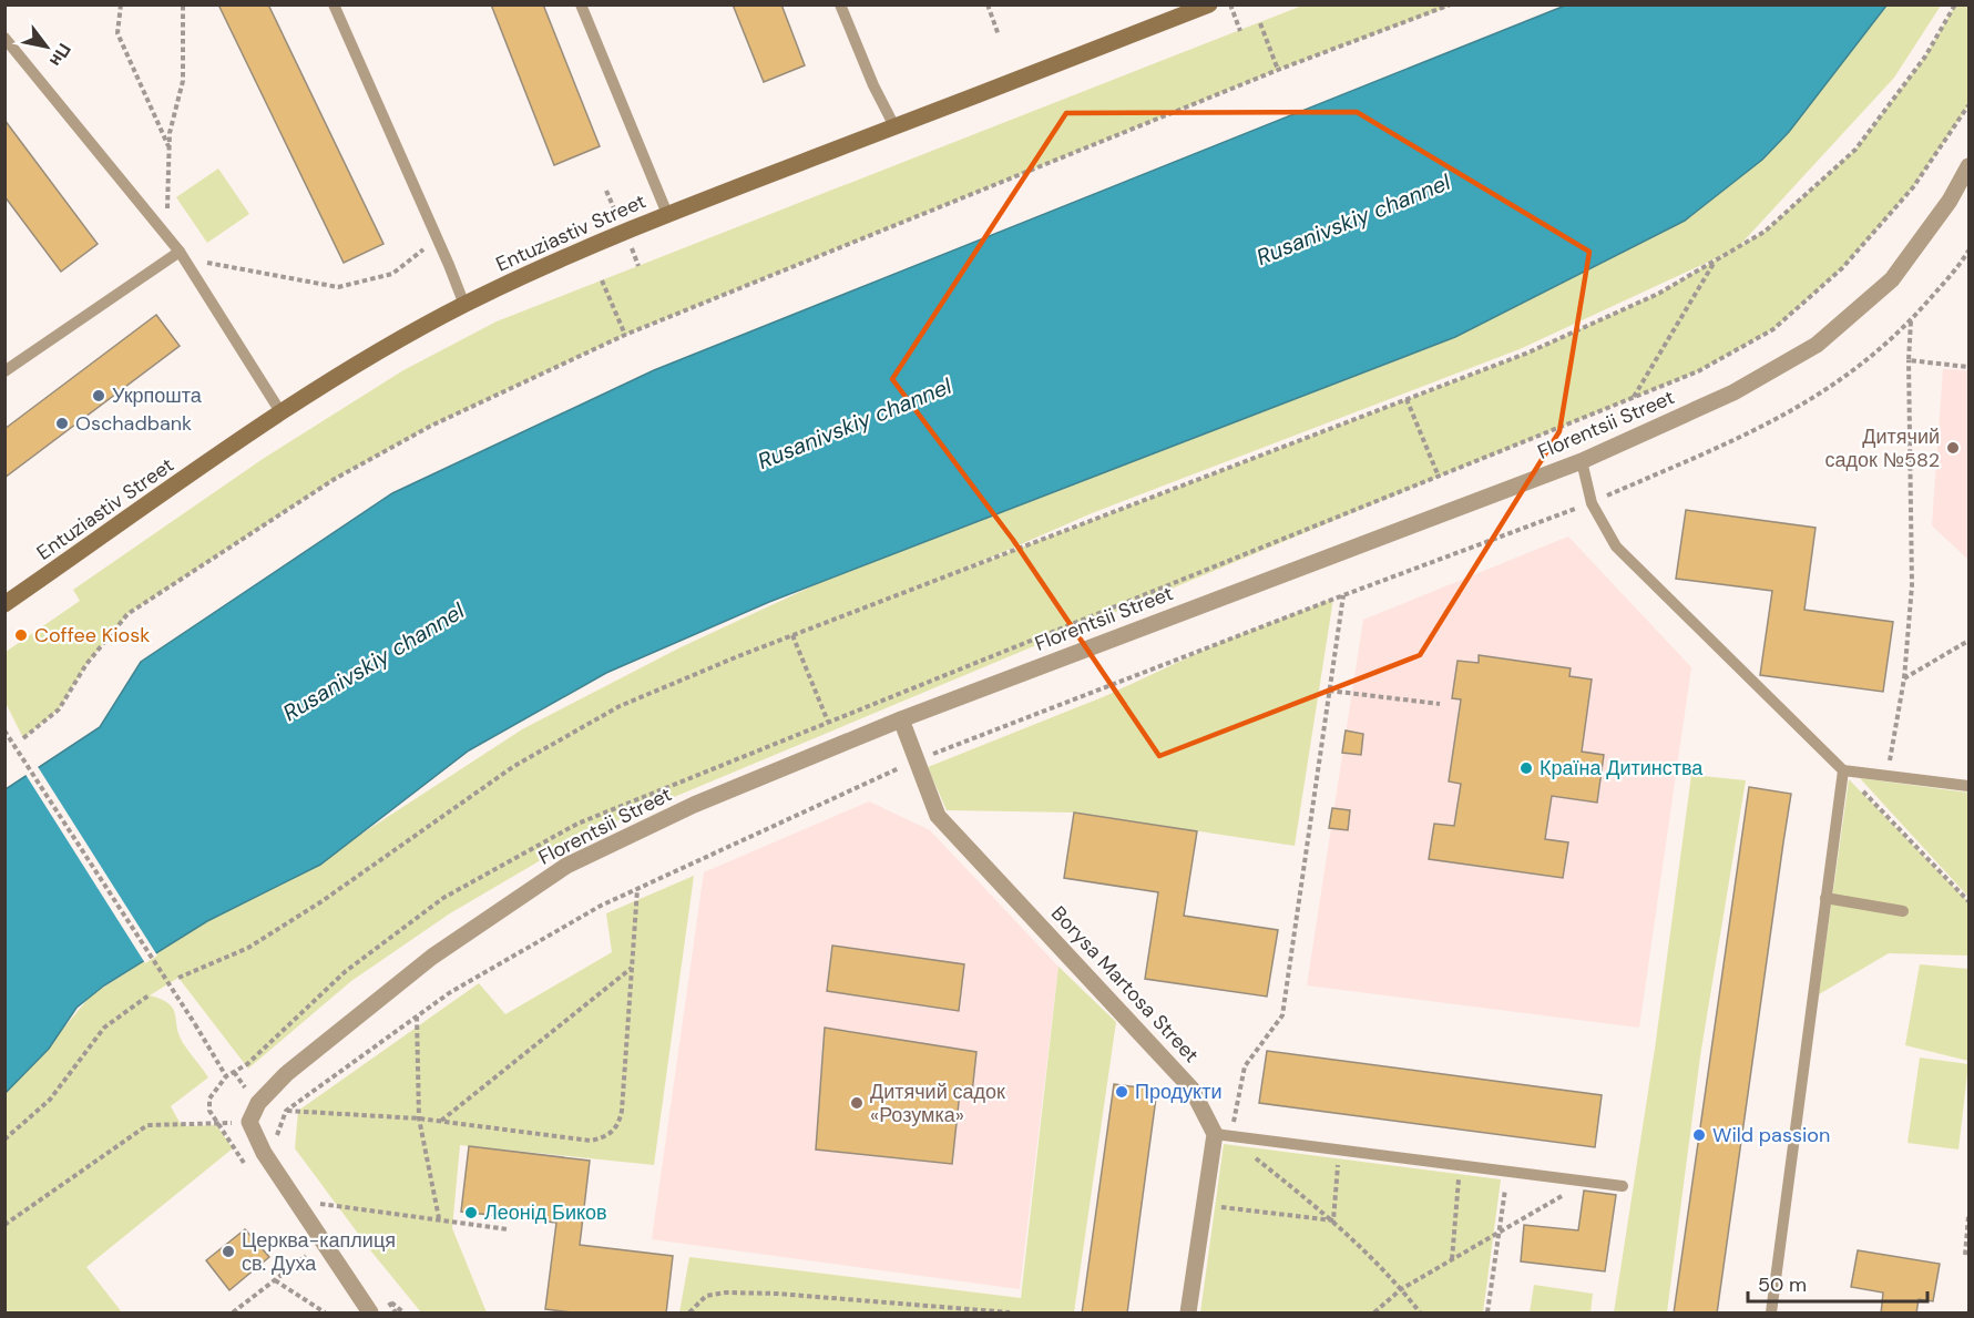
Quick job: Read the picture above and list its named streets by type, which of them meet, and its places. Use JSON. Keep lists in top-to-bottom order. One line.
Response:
{"streets":{"street":["Entuziastiv Street","Florentsii Street","Borysa Martosa Street"]},"crossings":[["Florentsii Street","Borysa Martosa Street"]],"water":["Rusanivskiy channel"],"places":["Укрпошта","Oschadbank","Дитячий садок №582","Coffee Kiosk","Країна Дитинства","Продукти","Дитячий садок «Розумка»","Wild passion","Леонід Биков","Церква-каплиця св. Духа"],"scale_bar":"50 m","north":"bottom right"}
